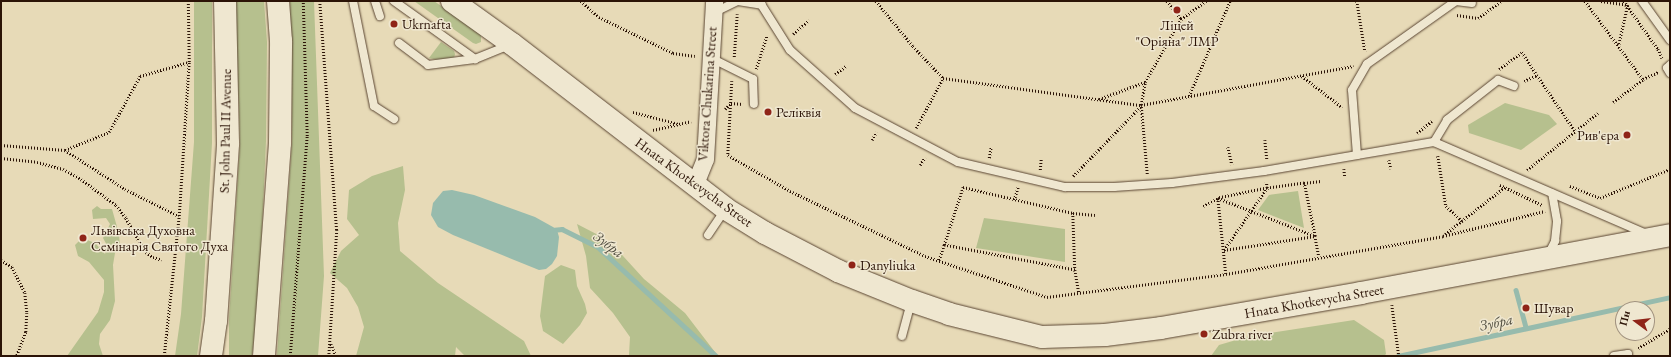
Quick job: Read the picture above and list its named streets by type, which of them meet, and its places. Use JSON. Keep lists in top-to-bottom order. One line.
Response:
{"streets":{"street":["Viktora Chukarina Street","St. John Paul II Avenue","Hnata Khotkevycha Street"]},"crossings":[["Viktora Chukarina Street","Hnata Khotkevycha Street"]],"water":["Зубра"],"places":["Ліцей \"Оріяна\" ЛМР","Ukrnafta","Реліквія","Рив'єра","Львівська Духовна Семінарія Святого Духа","Danyliuka","Шувар","Zubra river"],"north":"left"}
